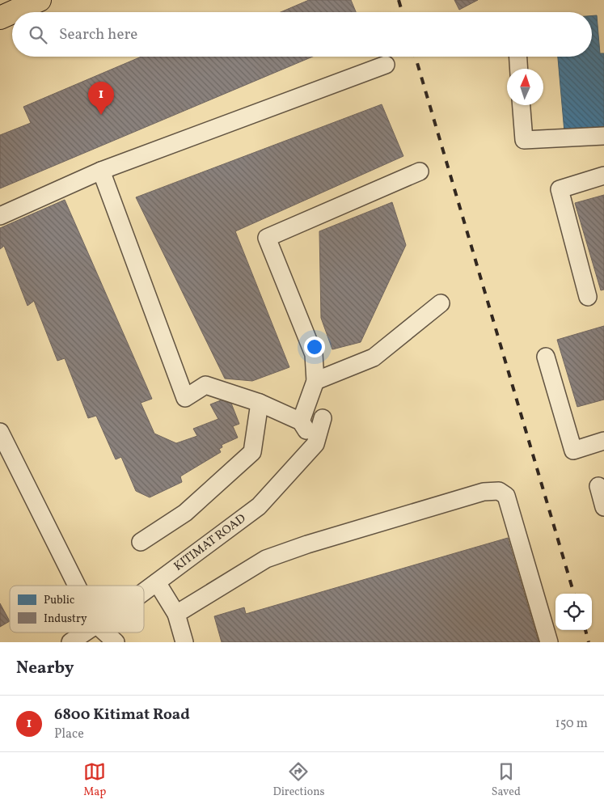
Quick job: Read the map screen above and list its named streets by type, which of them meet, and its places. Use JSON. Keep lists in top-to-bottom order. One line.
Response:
{"streets":{"street":["KITIMAT ROAD"]},"legend":["Public","Industry"],"north":"top","page":{"search":"Search here","pins":"1","heading":"Nearby","list":[{"mark":"1","name":"6800 Kitimat Road","note":"Place","value":"150 m"}],"nav":["Map","Directions","Saved"]}}
